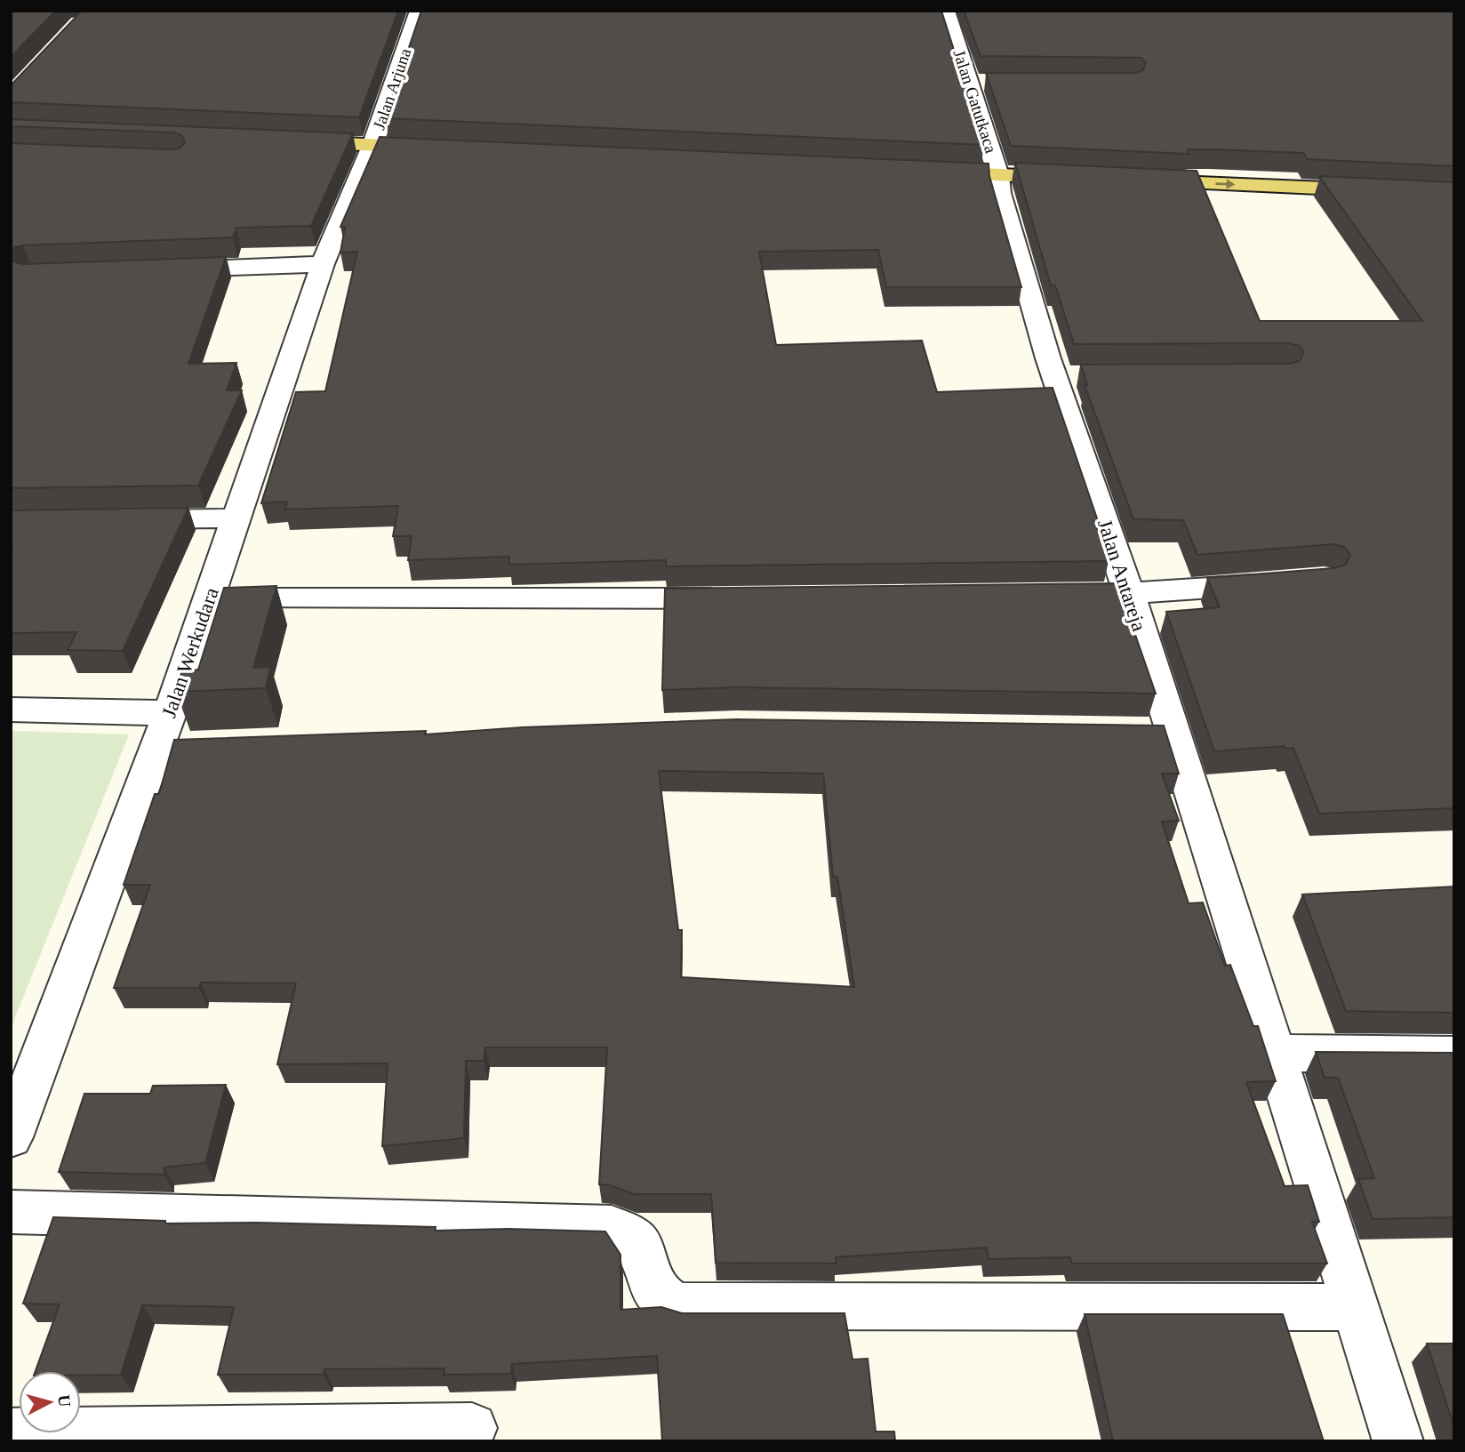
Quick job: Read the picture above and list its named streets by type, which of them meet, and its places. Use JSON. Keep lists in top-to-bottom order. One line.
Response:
{"streets":{"street":["Jalan Arjuna","Jalan Gatutkaca","Jalan Antareja","Jalan Werkudara"]},"crossings":[["Jalan Arjuna","Jalan Werkudara"],["Jalan Gatutkaca","Jalan Antareja"]],"north":"right"}
